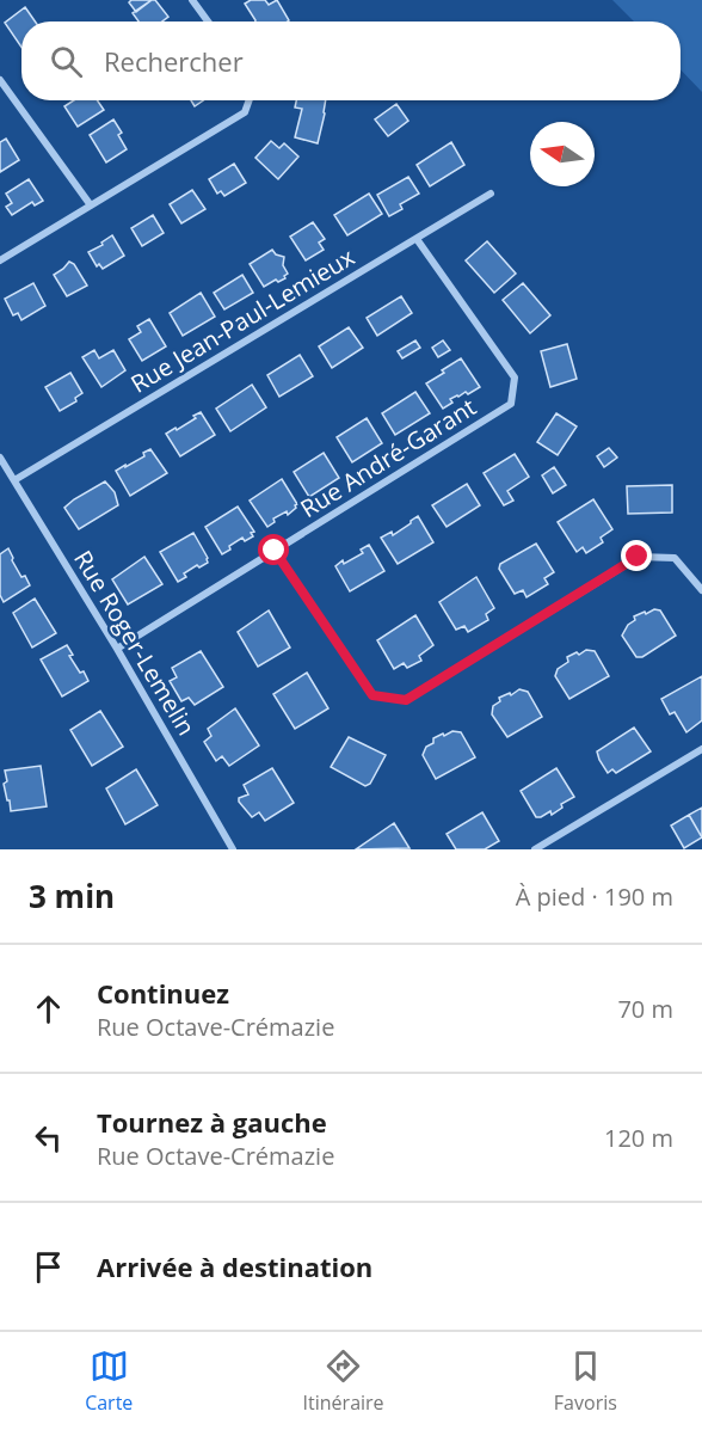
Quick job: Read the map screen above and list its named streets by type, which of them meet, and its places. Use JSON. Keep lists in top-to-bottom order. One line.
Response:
{"streets":{"street":["Rue Jean-Paul-Lemieux","Rue André-Garant","Rue Roger-Lemelin"]},"crossings":[["Rue Jean-Paul-Lemieux","Rue André-Garant"],["Rue Jean-Paul-Lemieux","Rue Roger-Lemelin"],["Rue André-Garant","Rue Roger-Lemelin"]],"north":"left","page":{"search":"Rechercher","heading":["3 min","À pied · 190 m"],"list":[["Continuez","Rue Octave-Crémazie","70 m"],["Tournez à gauche","Rue Octave-Crémazie","120 m"],"Arrivée à destination"],"nav":["Carte","Itinéraire","Favoris"]}}
